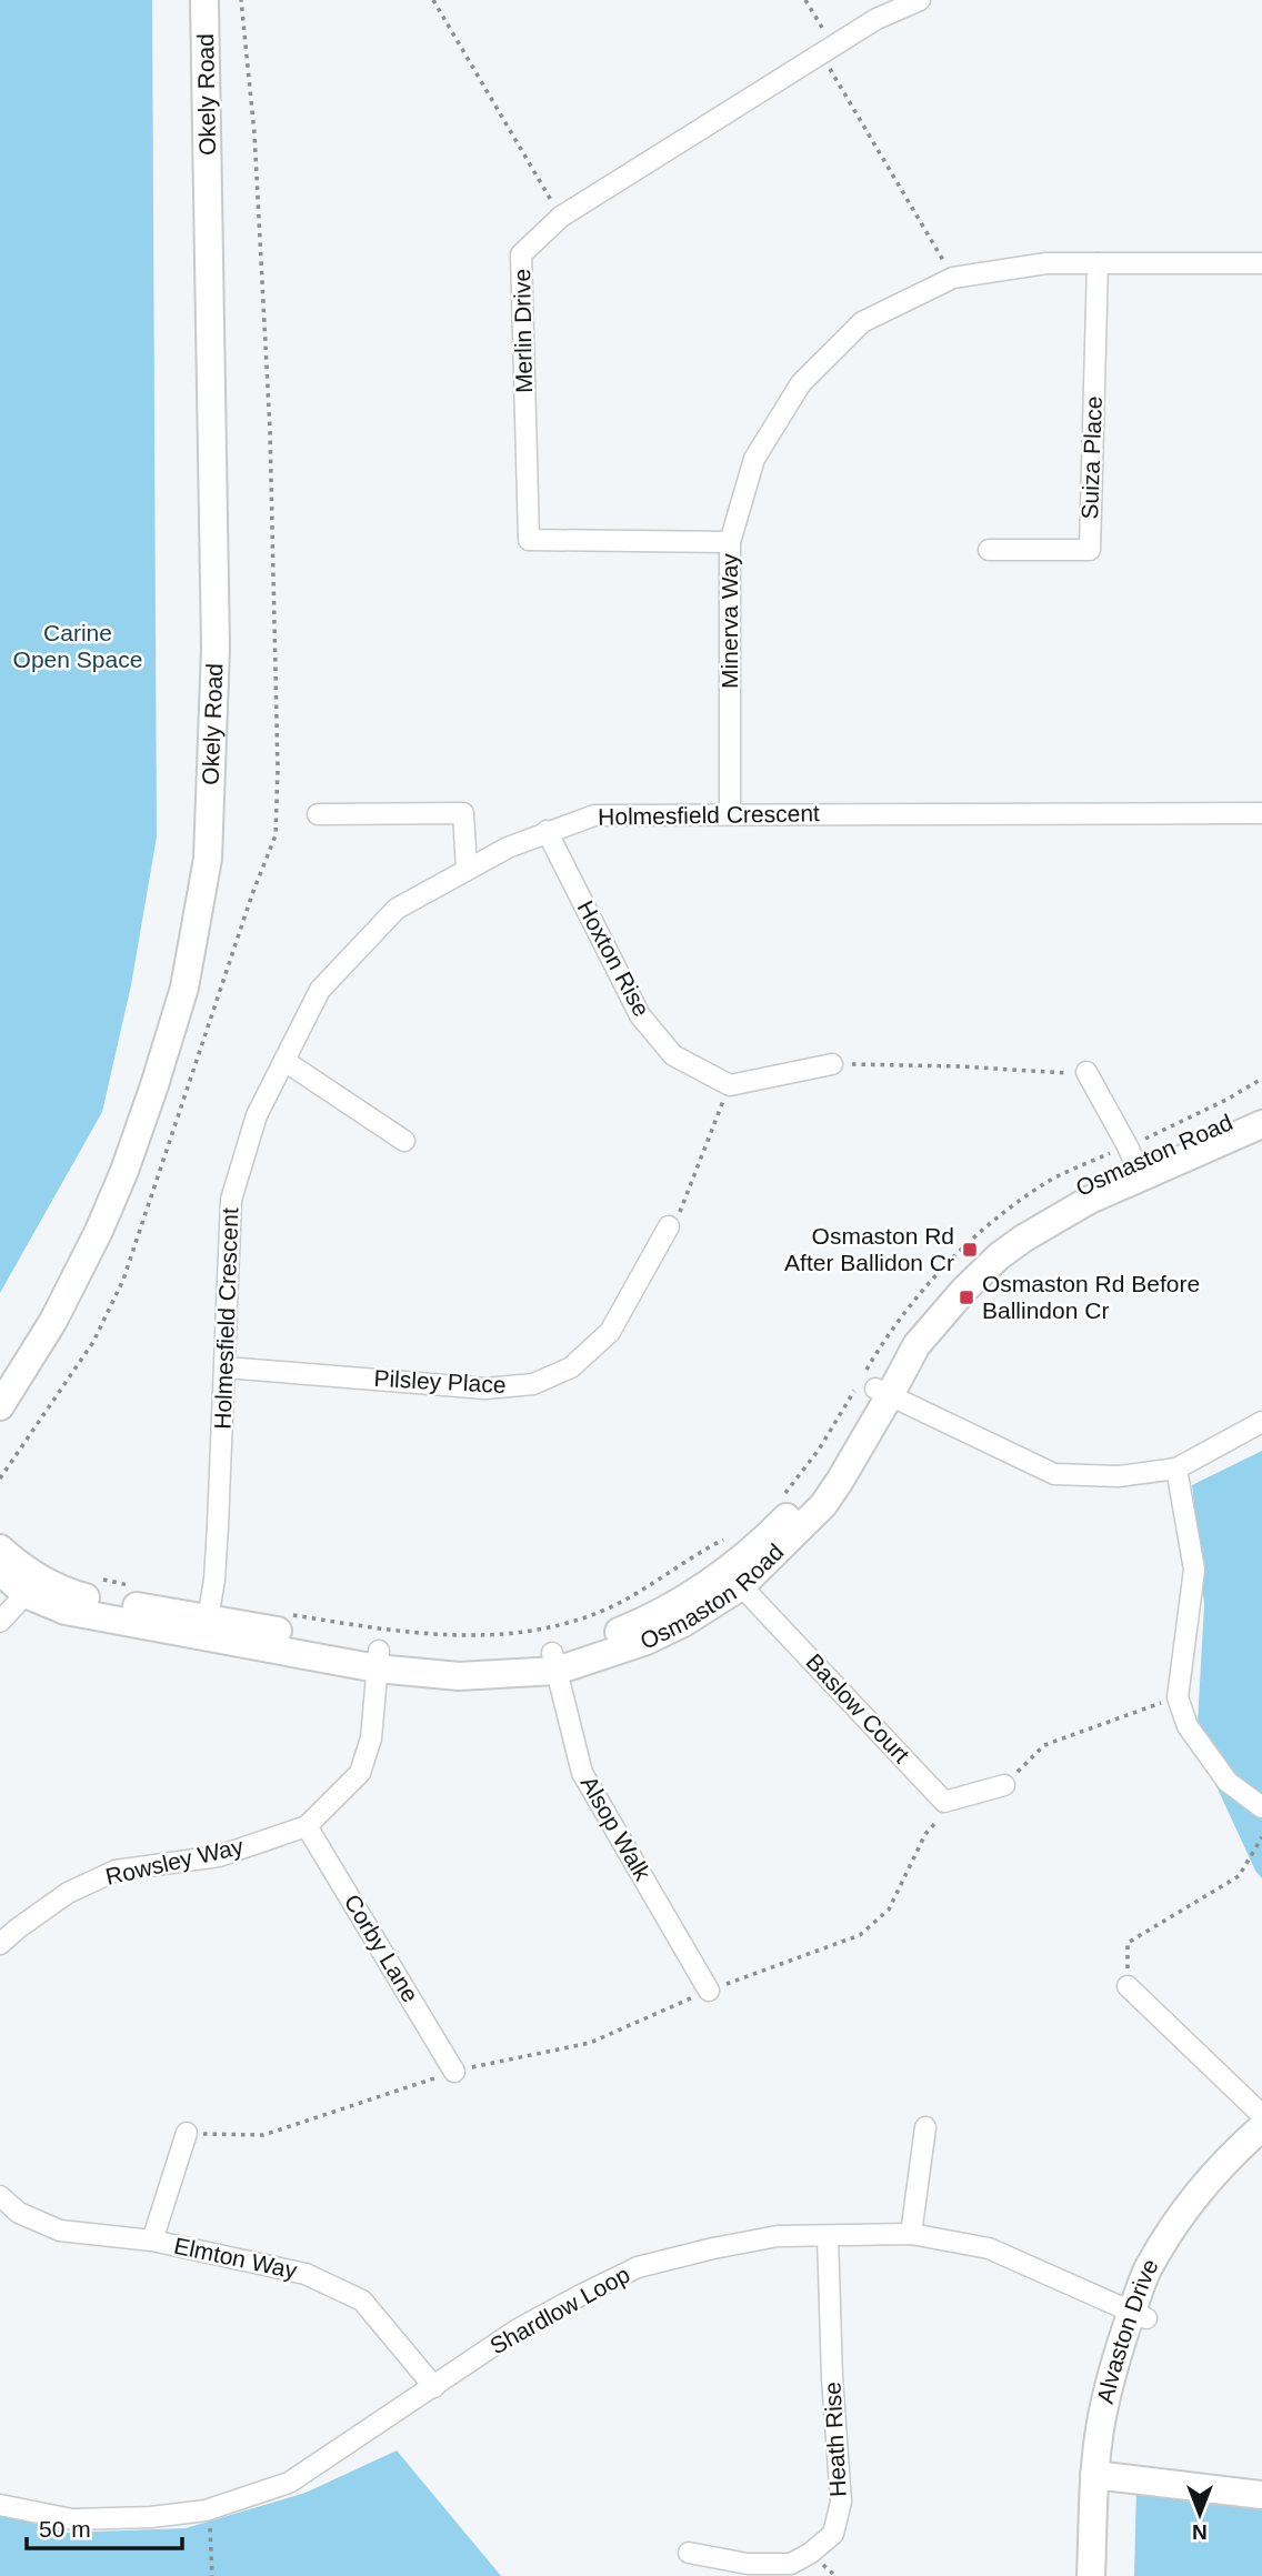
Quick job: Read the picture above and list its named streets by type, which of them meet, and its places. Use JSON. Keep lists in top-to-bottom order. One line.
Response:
{"streets":{"street":["Okely Road","Merlin Drive","Suiza Place","Minerva Way","Holmesfield Crescent","Hoxton Rise","Osmaston Road","Pilsley Place","Baslow Court","Alsop Walk","Rowsley Way","Corby Lane","Elmton Way","Shardlow Loop","Alvaston Drive","Heath Rise"]},"crossings":[["Merlin Drive","Minerva Way"],["Suiza Place","Minerva Way"],["Minerva Way","Holmesfield Crescent"],["Holmesfield Crescent","Hoxton Rise"],["Holmesfield Crescent","Osmaston Road"],["Holmesfield Crescent","Pilsley Place"],["Osmaston Road","Baslow Court"],["Osmaston Road","Alsop Walk"],["Osmaston Road","Rowsley Way"],["Rowsley Way","Corby Lane"],["Elmton Way","Shardlow Loop"],["Shardlow Loop","Alvaston Drive"],["Shardlow Loop","Heath Rise"]],"parks":["Carine Open Space"],"places":{"transit":["Osmaston Rd After Ballidon Cr","Osmaston Rd Before Ballindon Cr"]},"scale_bar":"50 m","north":"bottom"}
